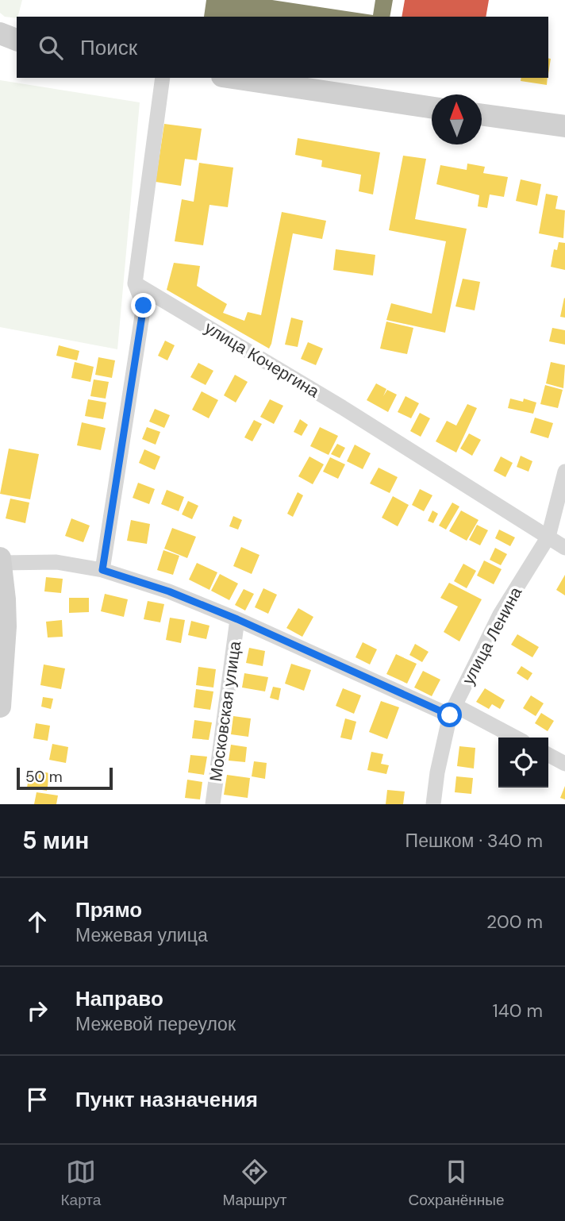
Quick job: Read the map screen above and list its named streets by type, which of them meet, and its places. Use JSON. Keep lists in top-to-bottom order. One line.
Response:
{"streets":{"street":["улица Кочергина","улица Ленина","Московская улица"]},"crossings":[["улица Кочергина","улица Ленина"]],"scale_bar":"50 m","north":"top","page":{"search":"Поиск","scale":"50 m","heading":["5 мин","Пешком · 340 m"],"list":[["Прямо","Межевая улица","200 m"],["Направо","Межевой переулок","140 m"],"Пункт назначения"],"nav":["Карта","Маршрут","Сохранённые"]}}
